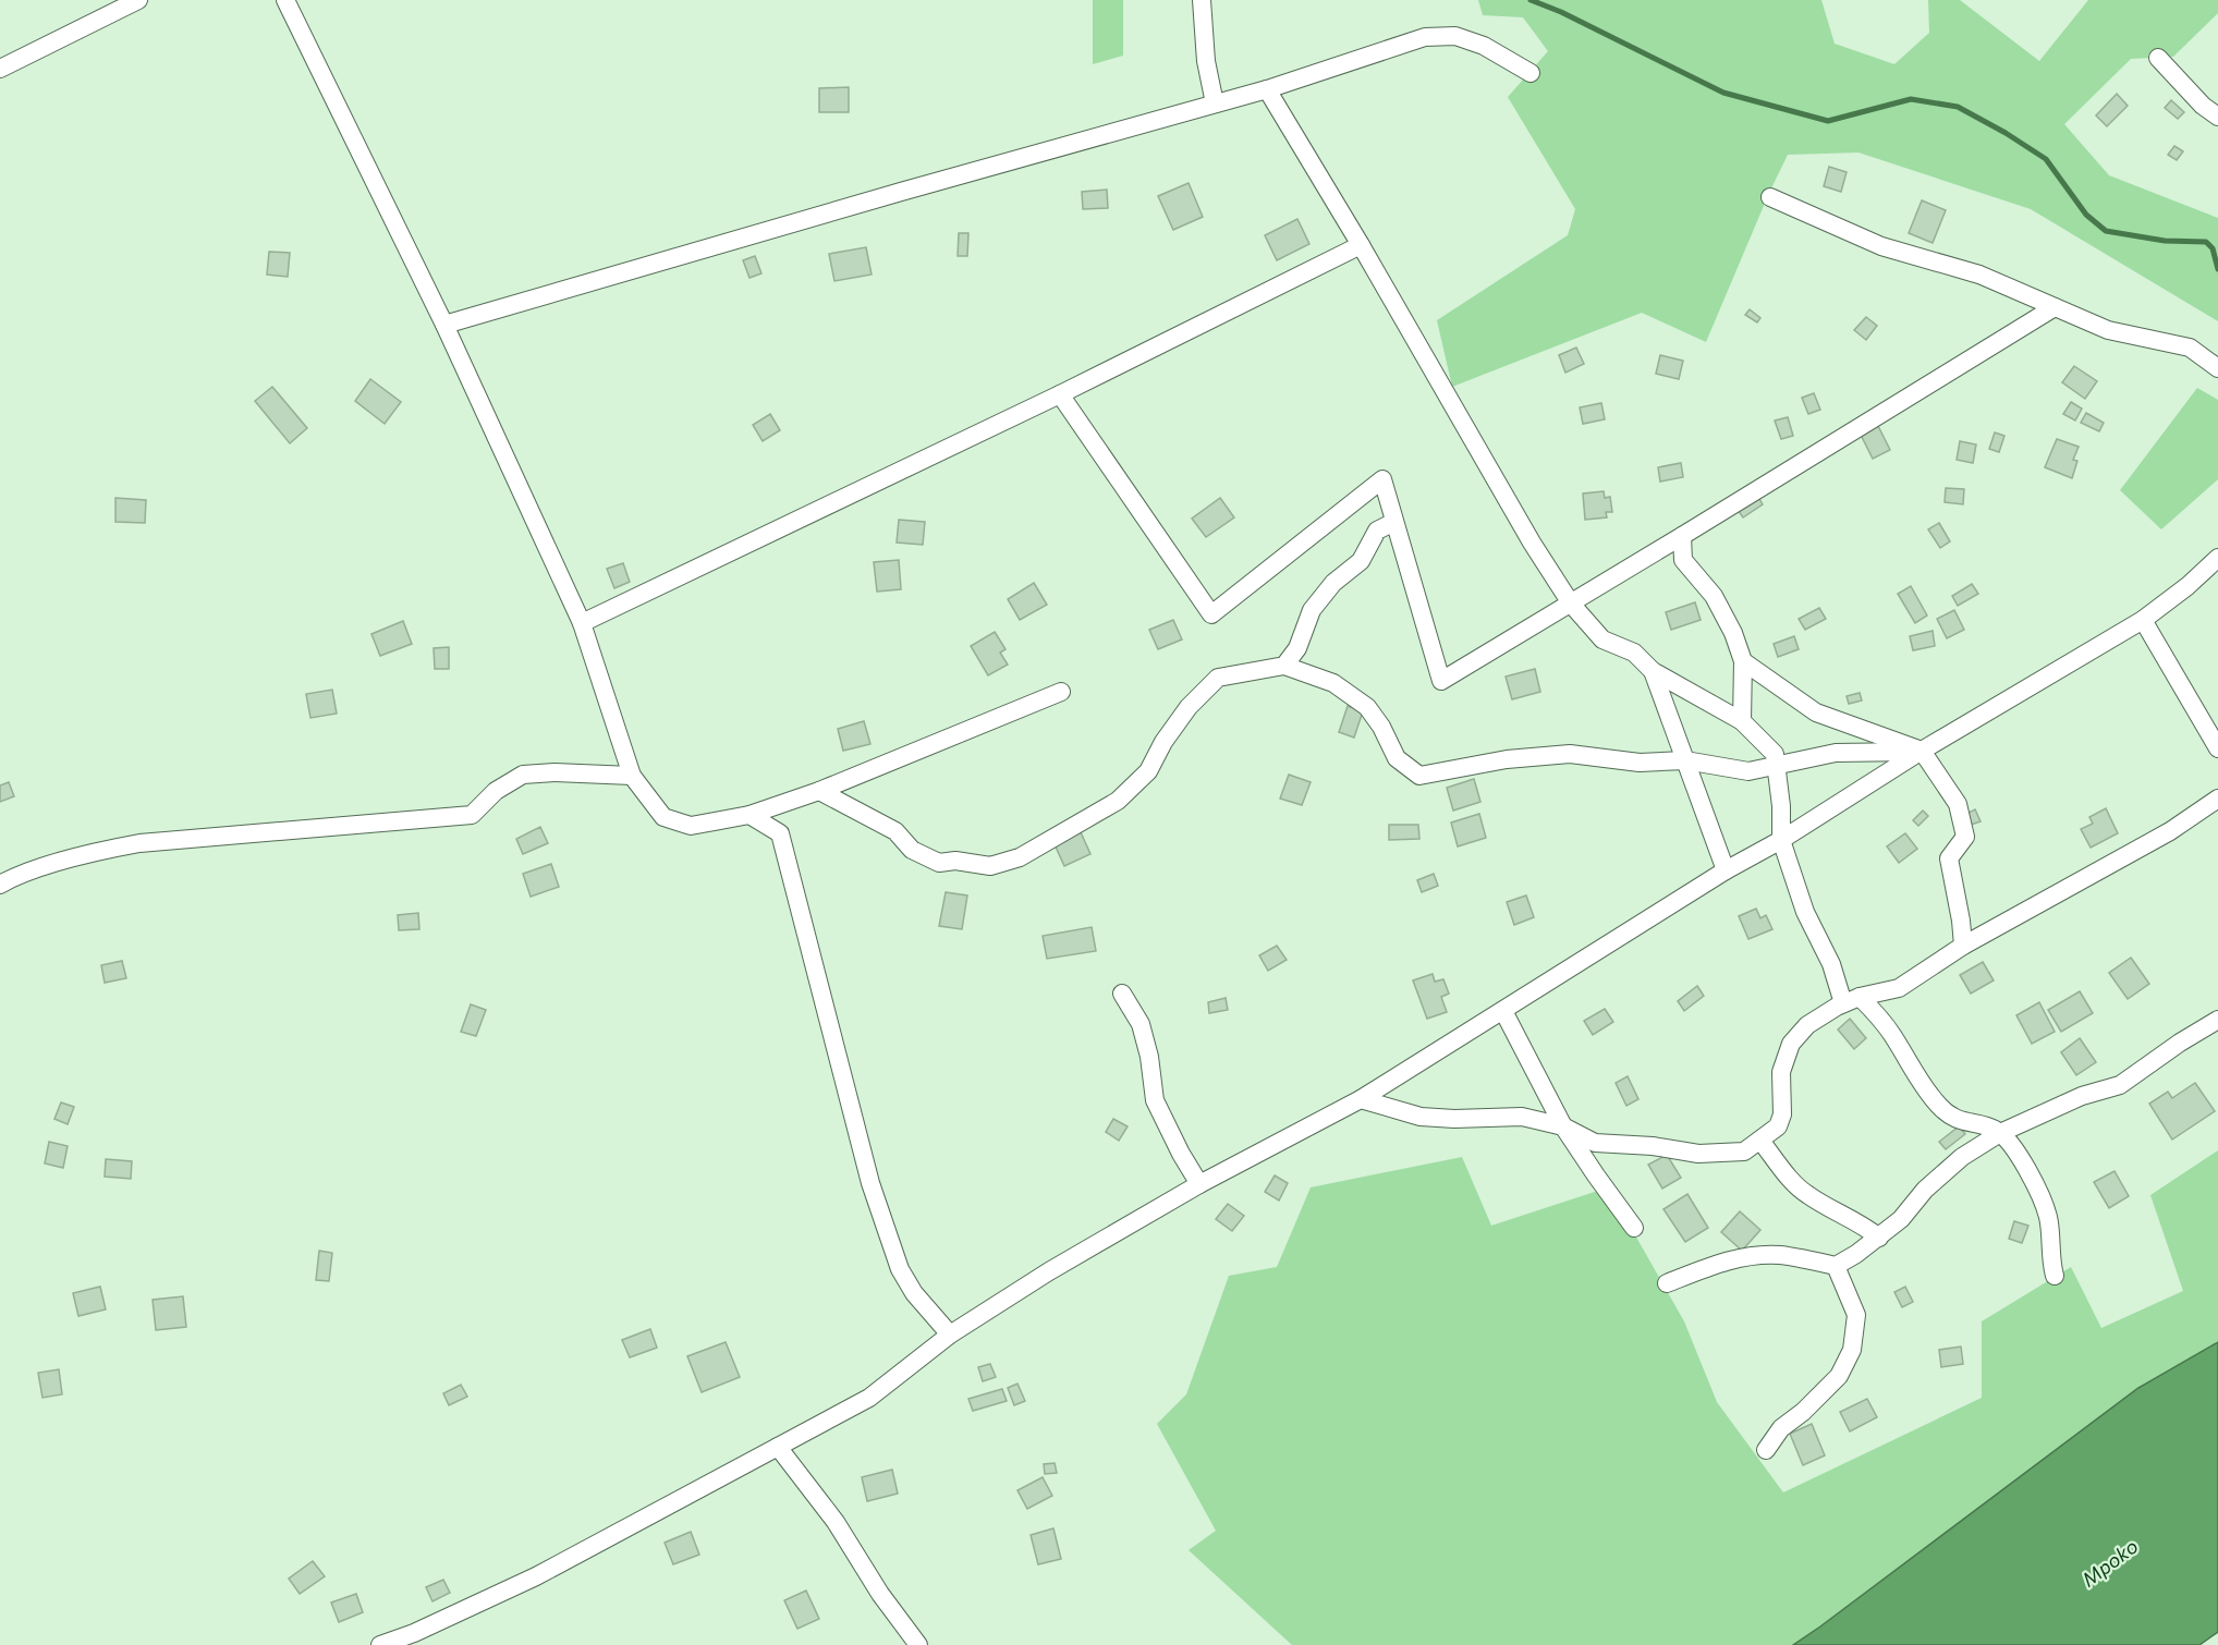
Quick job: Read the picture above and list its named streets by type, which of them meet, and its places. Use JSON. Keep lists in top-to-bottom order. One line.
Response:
{"water":["Mpoko"]}
